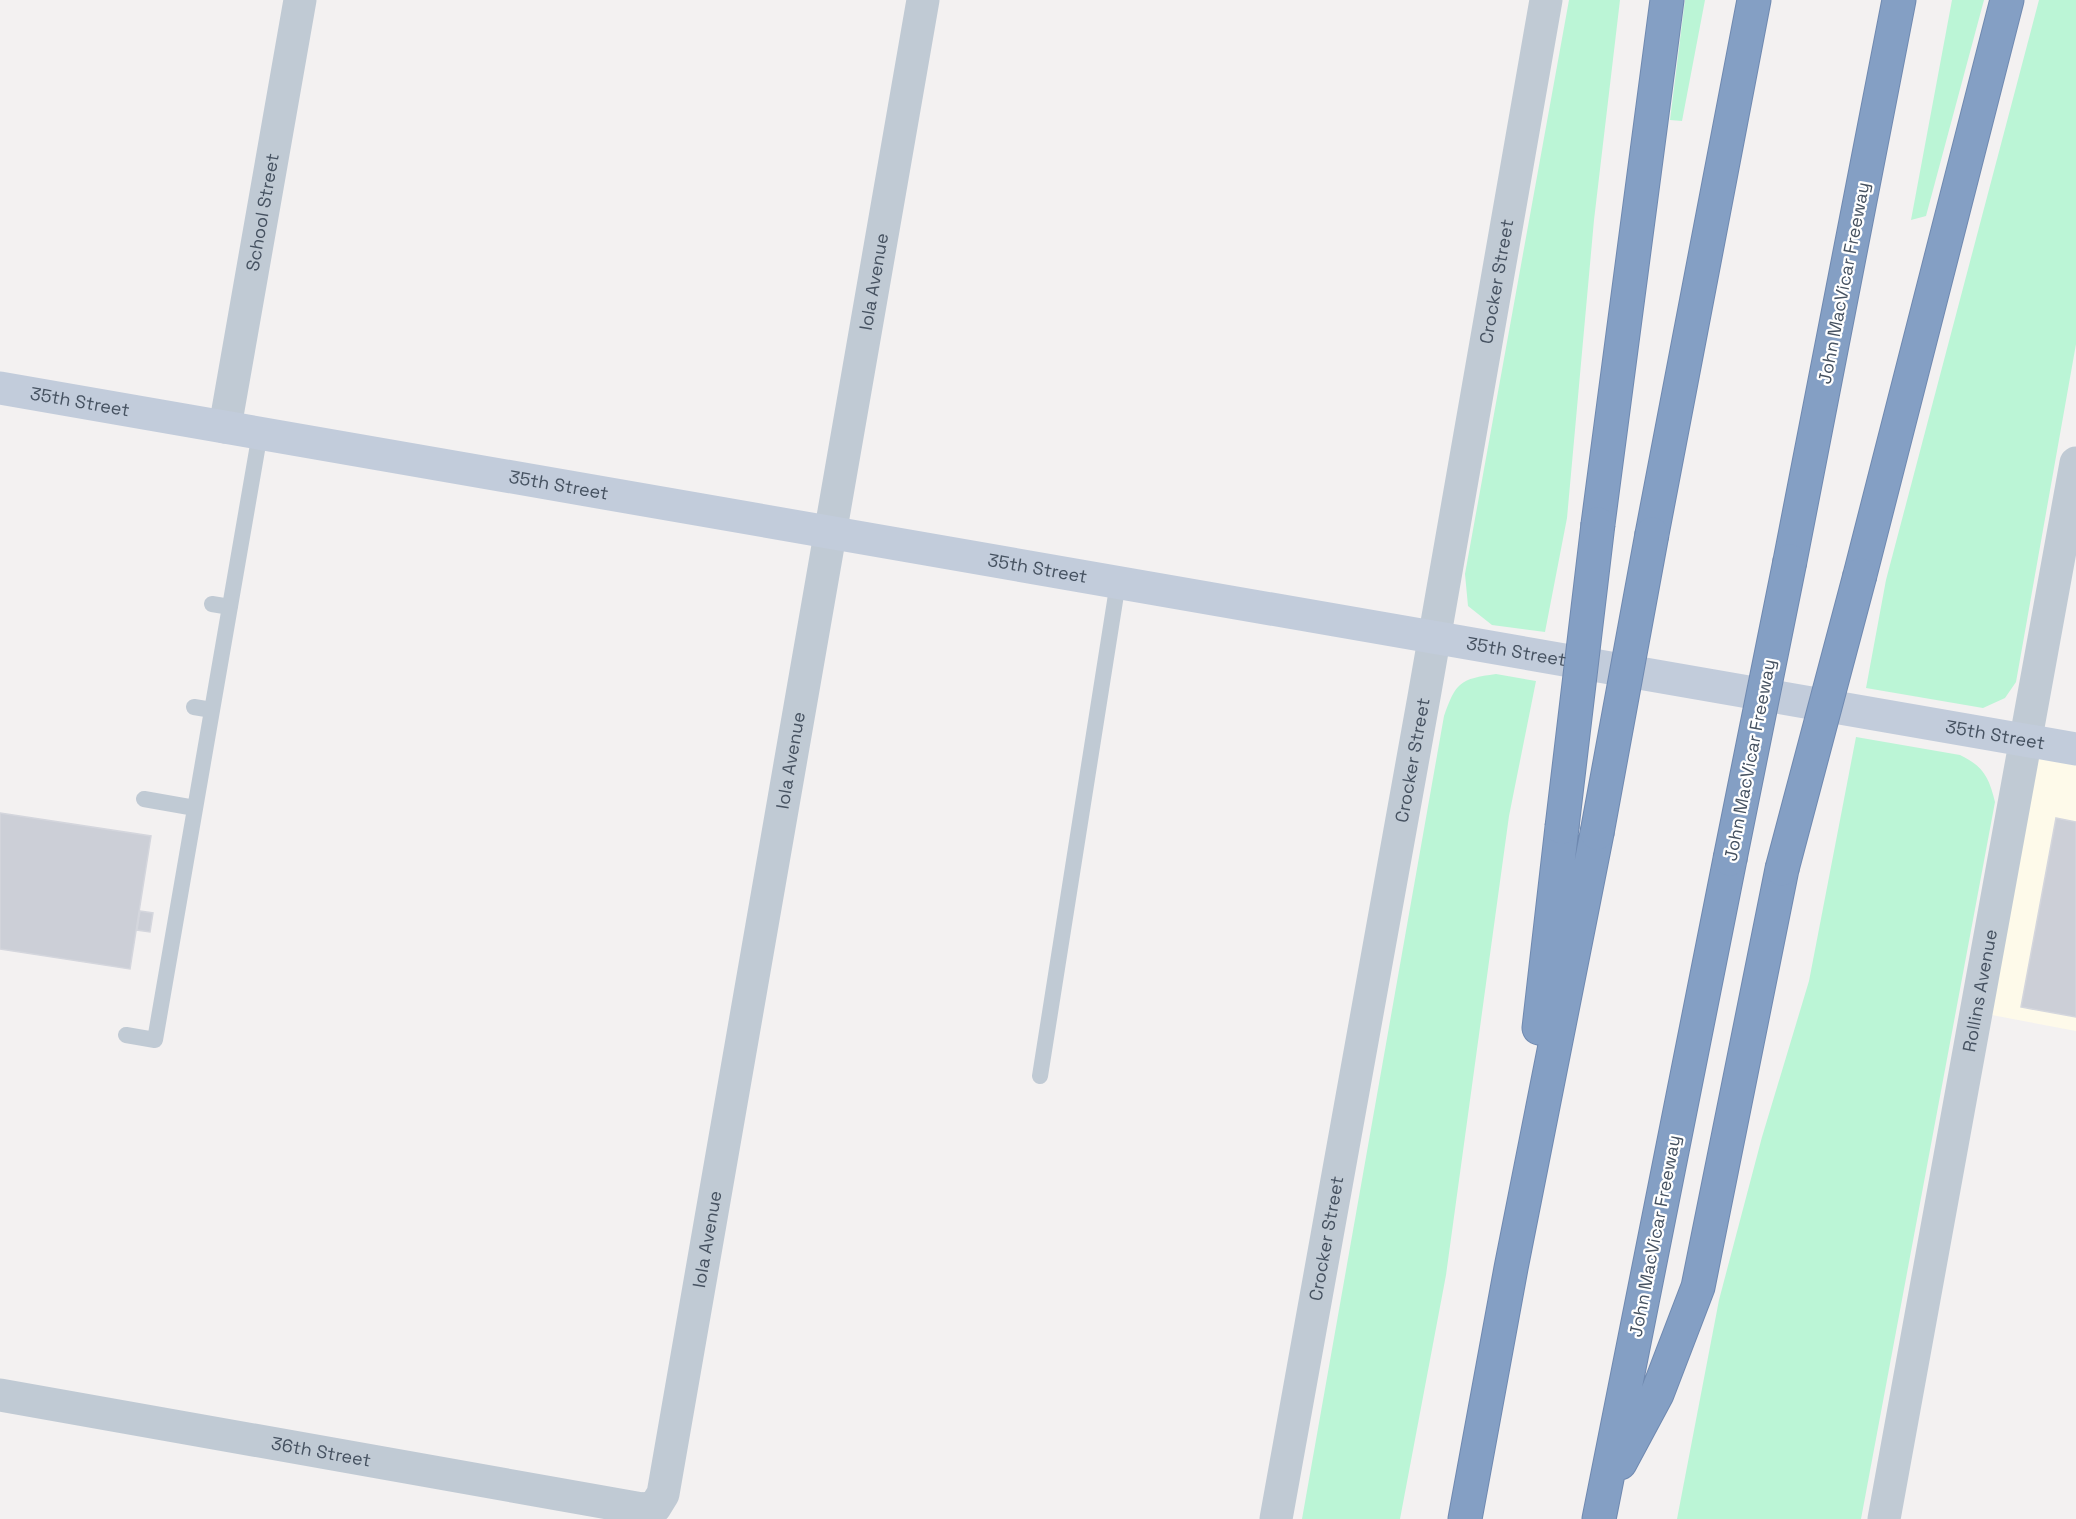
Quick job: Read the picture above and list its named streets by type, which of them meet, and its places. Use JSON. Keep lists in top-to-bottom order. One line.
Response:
{"streets":{"highway":["John MacVicar Freeway"],"street":["School Street","Crocker Street","Iola Avenue","35th Street","Rollins Avenue","36th Street"]},"crossings":[["School Street","35th Street"],["Crocker Street","35th Street"],["Iola Avenue","35th Street"],["Iola Avenue","36th Street"],["35th Street","Rollins Avenue"]]}
